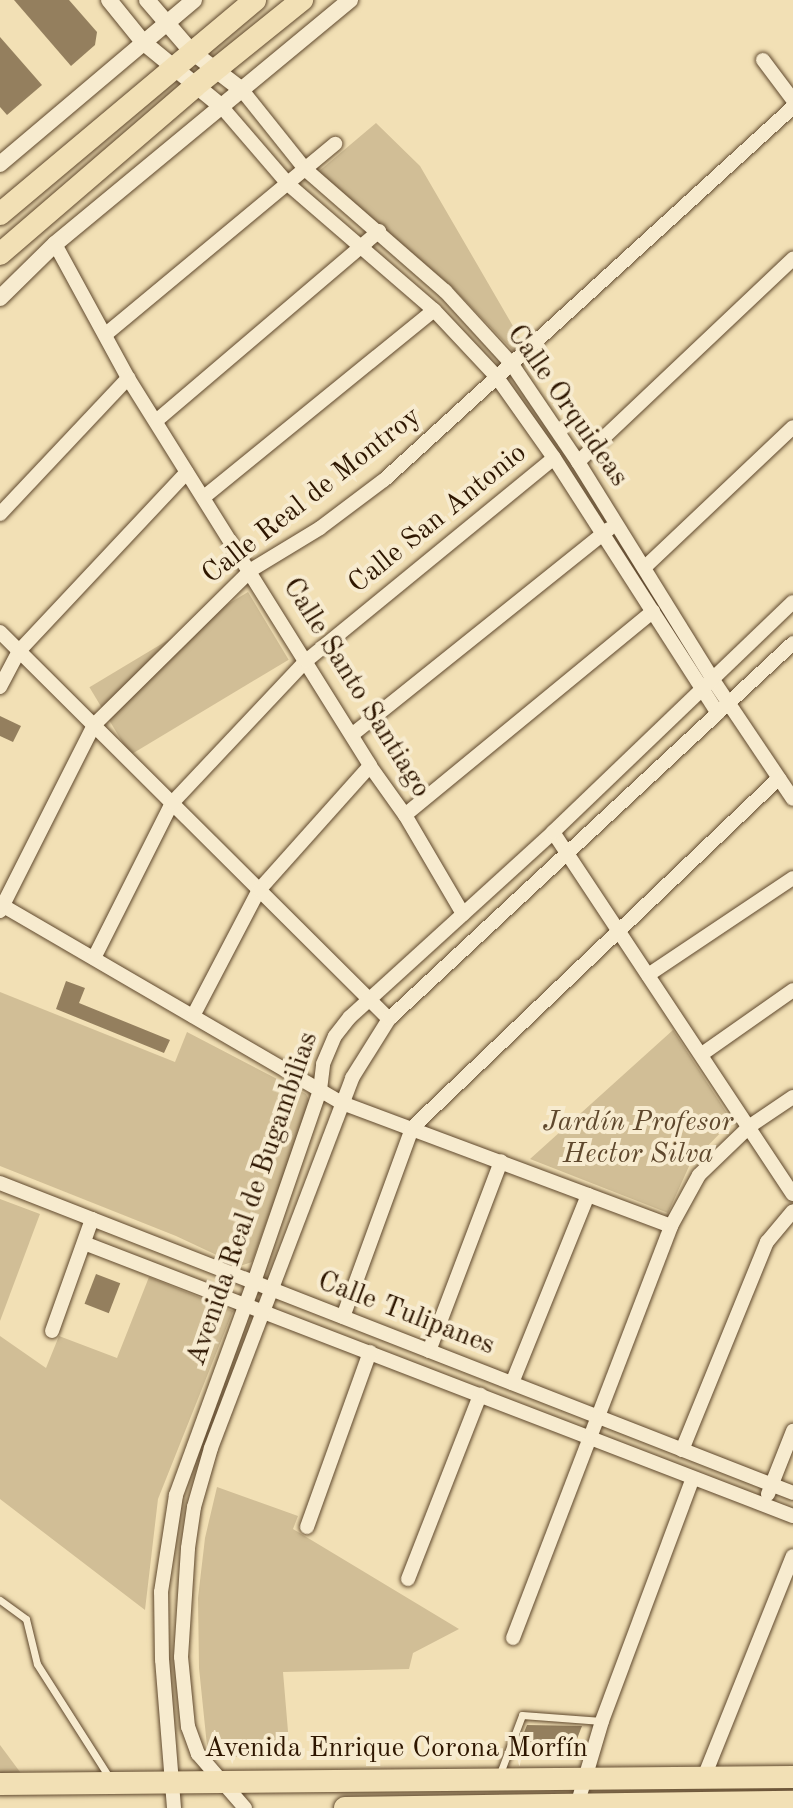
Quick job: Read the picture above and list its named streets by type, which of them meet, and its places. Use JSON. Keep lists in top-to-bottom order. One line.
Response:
{"streets":{"main road":["Avenida Enrique Corona Morfín"],"street":["Calle Orquideas","Calle Real de Montroy","Calle San Antonio","Calle Santo Santiago","Avenida Real de Bugambilias","Calle Tulipanes"]},"crossings":[["Calle Orquideas","Calle Real de Montroy"],["Calle Orquideas","Calle San Antonio"],["Calle Orquideas","Avenida Real de Bugambilias"],["Calle Real de Montroy","Calle Santo Santiago"],["Calle San Antonio","Calle Santo Santiago"],["Calle Santo Santiago","Avenida Real de Bugambilias"],["Avenida Real de Bugambilias","Calle Tulipanes"],["Avenida Real de Bugambilias","Avenida Enrique Corona Morfín"]],"parks":["Jardín Profesor Hector Silva"]}
